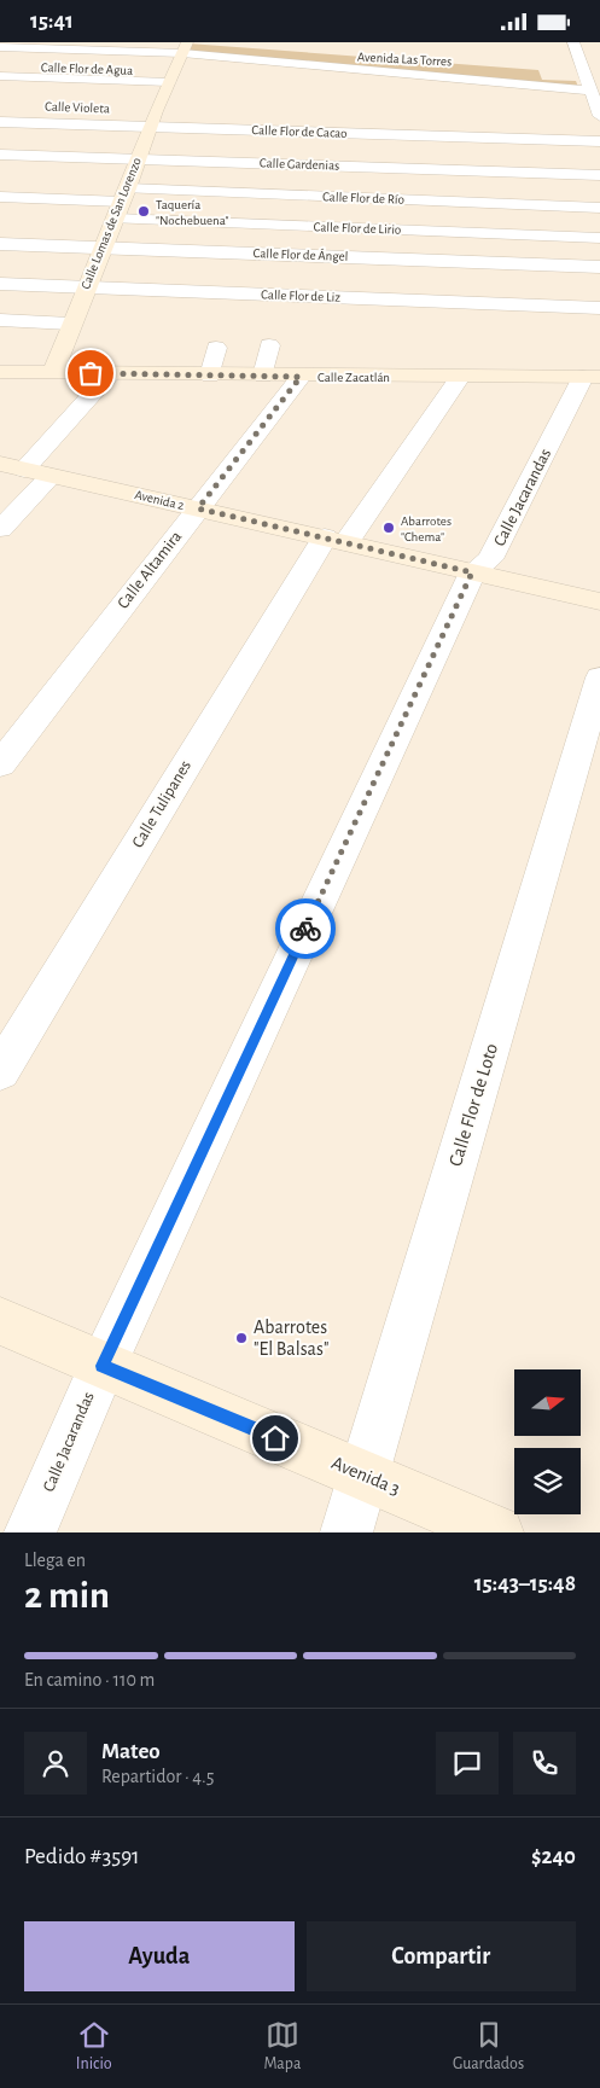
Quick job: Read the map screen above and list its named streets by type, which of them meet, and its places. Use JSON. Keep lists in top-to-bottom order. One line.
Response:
{"streets":{"street":["Avenida Las Torres","Calle Flor de Agua","Calle Flor de Cacao","Calle Gardenias","Calle Flor de Río","Calle Lomas de San Lorenzo","Calle Flor de Lirio","Calle Flor de Ángel","Calle Flor de Liz","Calle Zacatlán","Calle Jacarandas","Avenida 2","Calle Altamira","Calle Tulipanes","Calle Flor de Loto","Avenida 3"]},"crossings":[["Avenida Las Torres","Calle Lomas de San Lorenzo"],["Calle Flor de Agua","Calle Lomas de San Lorenzo"],["Calle Flor de Cacao","Calle Lomas de San Lorenzo"],["Calle Gardenias","Calle Lomas de San Lorenzo"],["Calle Flor de Río","Calle Lomas de San Lorenzo"],["Calle Flor de Río","Calle Flor de Lirio"],["Calle Lomas de San Lorenzo","Calle Flor de Lirio"],["Calle Lomas de San Lorenzo","Calle Flor de Ángel"],["Calle Lomas de San Lorenzo","Calle Flor de Liz"],["Calle Lomas de San Lorenzo","Calle Zacatlán"],["Calle Zacatlán","Calle Jacarandas"],["Calle Zacatlán","Calle Altamira"],["Calle Zacatlán","Calle Tulipanes"],["Calle Jacarandas","Avenida 2"],["Calle Jacarandas","Avenida 3"],["Avenida 2","Calle Altamira"],["Avenida 2","Calle Tulipanes"],["Calle Flor de Loto","Avenida 3"]],"places":["Taquería \"Nochebuena\"","Abarrotes \"Chema\"","Abarrotes \"El Balsas\""],"north":"right","page":{"status":"15:41","heading":["2 min","Llega en","15:43–15:48"],"panel":["Mateo","Repartidor · 4.5","Pedido #3591","$240"],"bar":"En camino · 110 m","buttons":["Ayuda","Compartir"],"tabs":["Inicio","Mapa","Guardados"]}}
